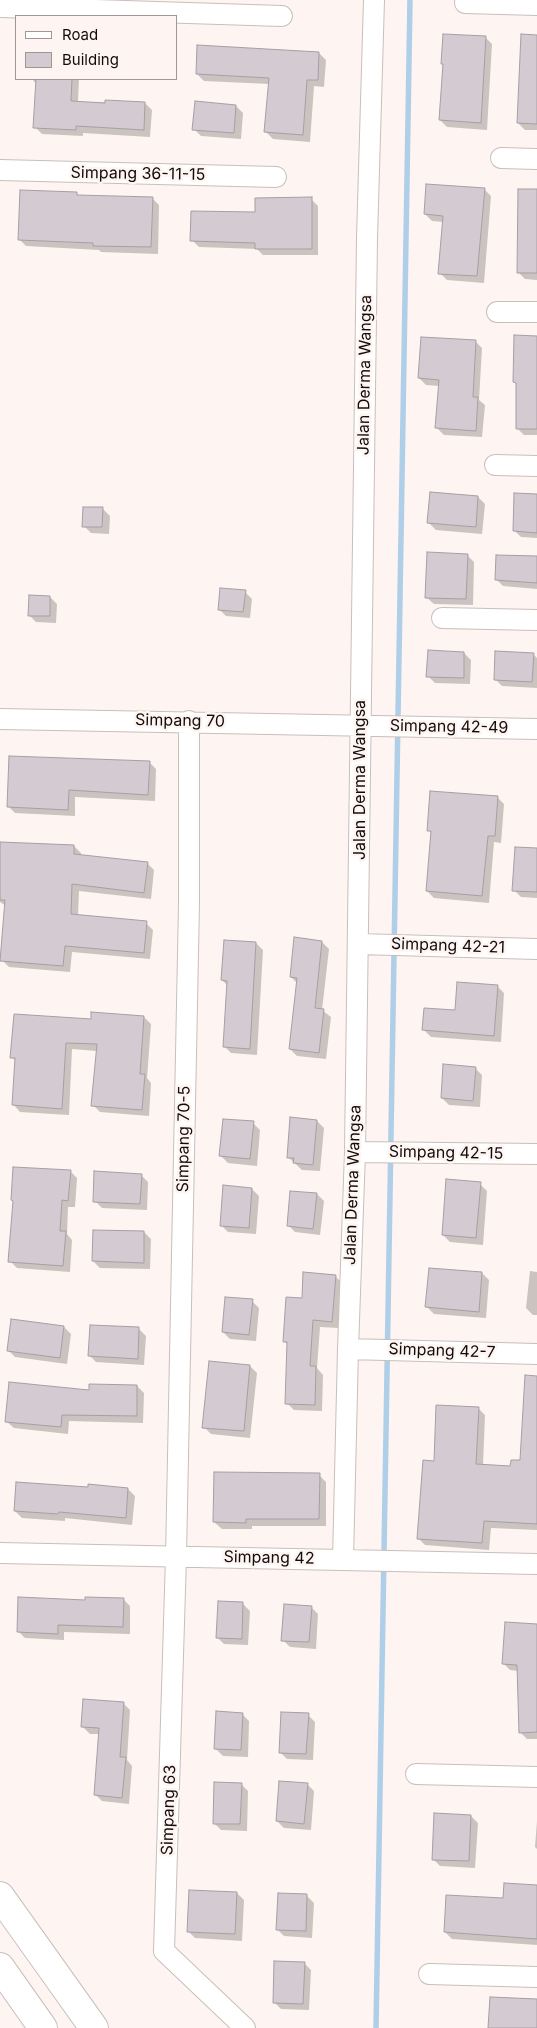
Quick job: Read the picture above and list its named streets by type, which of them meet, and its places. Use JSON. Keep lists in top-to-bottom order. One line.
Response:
{"streets":{"street":["Simpang 36-11-15","Jalan Derma Wangsa","Simpang 70","Simpang 42-49","Simpang 42-21","Simpang 70-5","Simpang 42-15","Simpang 42-7","Simpang 42","Simpang 63"]},"crossings":[["Jalan Derma Wangsa","Simpang 70"],["Jalan Derma Wangsa","Simpang 42-49"],["Jalan Derma Wangsa","Simpang 42-21"],["Jalan Derma Wangsa","Simpang 42-15"],["Jalan Derma Wangsa","Simpang 42-7"],["Jalan Derma Wangsa","Simpang 42"],["Simpang 70","Simpang 42-49"],["Simpang 70","Simpang 70-5"],["Simpang 70-5","Simpang 42"],["Simpang 70-5","Simpang 63"],["Simpang 42","Simpang 63"]],"legend":["Road","Building"]}
